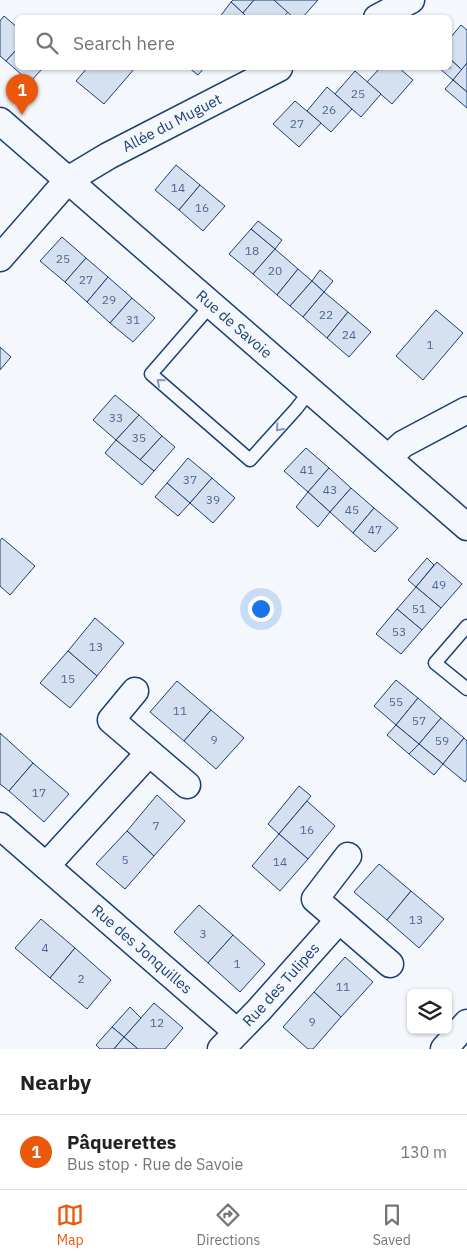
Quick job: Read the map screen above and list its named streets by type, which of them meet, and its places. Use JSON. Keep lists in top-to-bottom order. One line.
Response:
{"streets":{"street":["Allée du Muguet","Rue de Savoie","Rue des Jonquilles","Rue des Tulipes"]},"crossings":[["Allée du Muguet","Rue de Savoie"],["Rue des Jonquilles","Rue des Tulipes"]],"house_numbers":["25","26","27","14","16","18","25","20","27","29","22","31","24","1","33","35","41","37","43","39","45","47","49","51","53","13","15","55","11","57","9","59","17","7","16","5","14","13","3","4","1","2","11","9","12"],"page":{"search":"Search here","pins":"1","heading":"Nearby","list":[{"mark":"1","name":"Pâquerettes","note":"Bus stop · Rue de Savoie","value":"130 m"}],"nav":["Map","Directions","Saved"]}}
